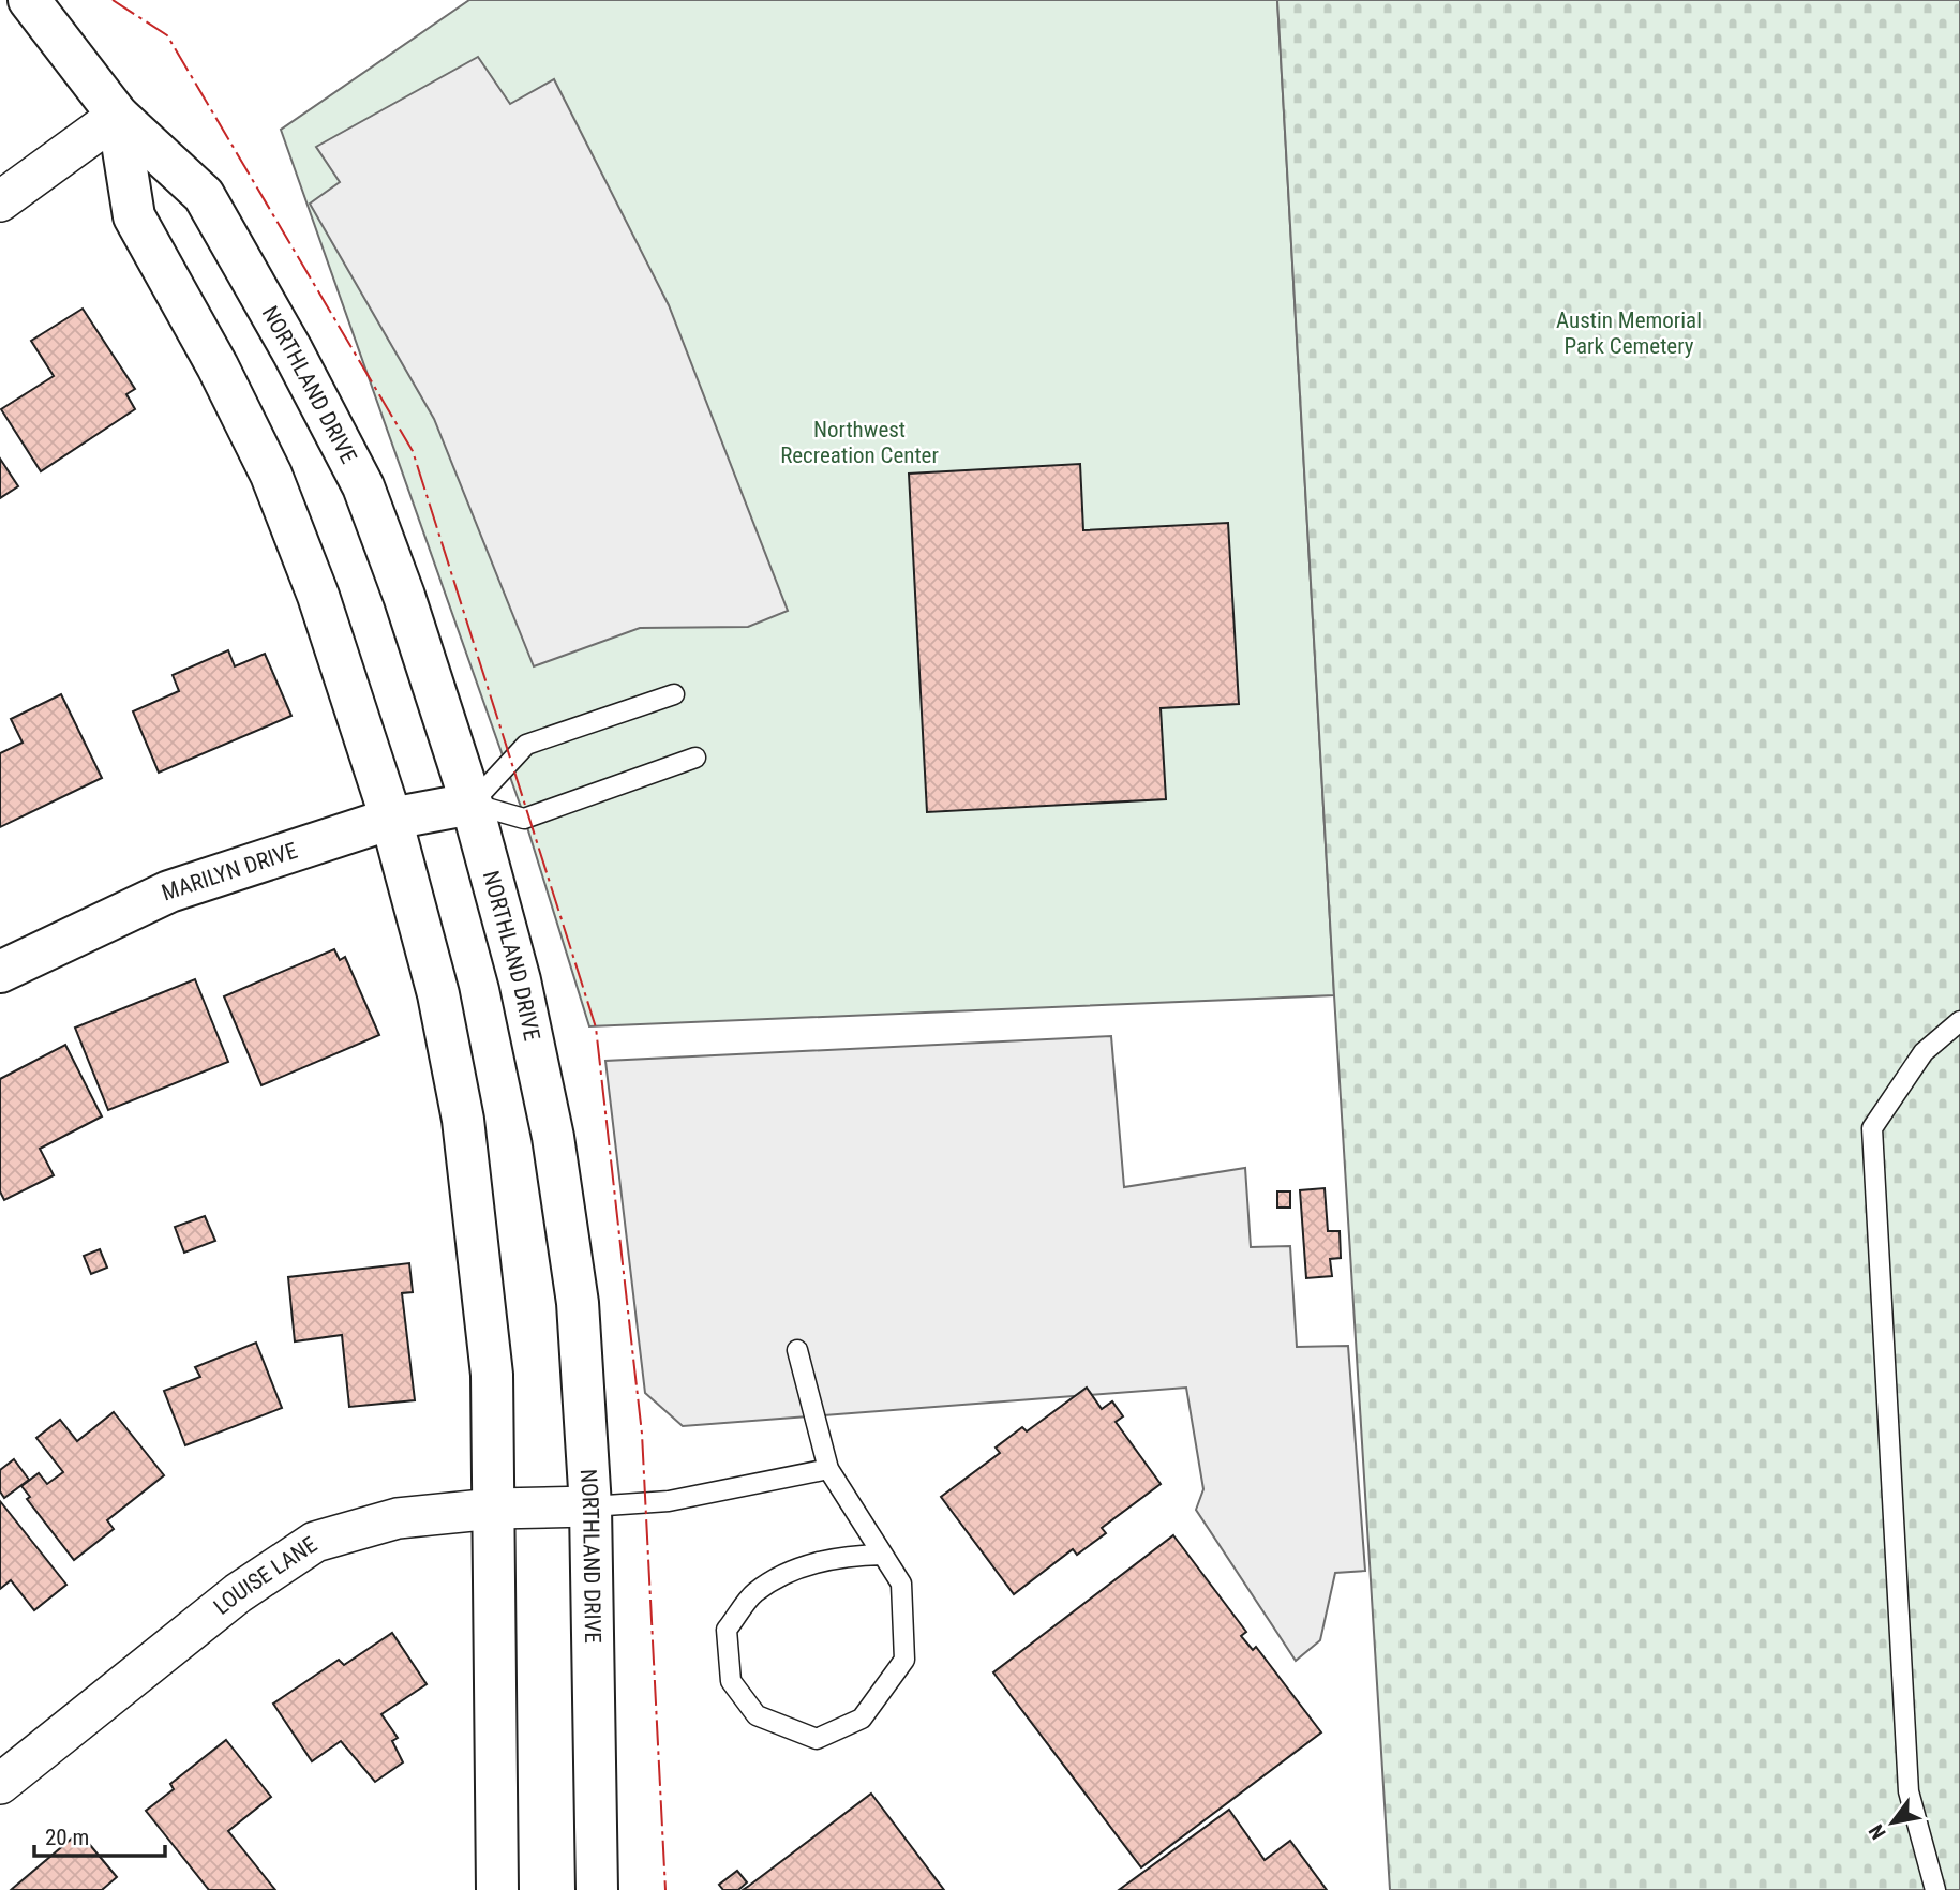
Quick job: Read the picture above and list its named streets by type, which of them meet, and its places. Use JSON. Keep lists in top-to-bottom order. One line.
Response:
{"streets":{"main road":["NORTHLAND DRIVE","MARILYN DRIVE"],"street":["LOUISE LANE"]},"crossings":[["NORTHLAND DRIVE","MARILYN DRIVE"],["NORTHLAND DRIVE","LOUISE LANE"]],"parks":["Austin Memorial Park Cemetery","Northwest Recreation Center"],"scale_bar":"20 m","north":"bottom left"}
